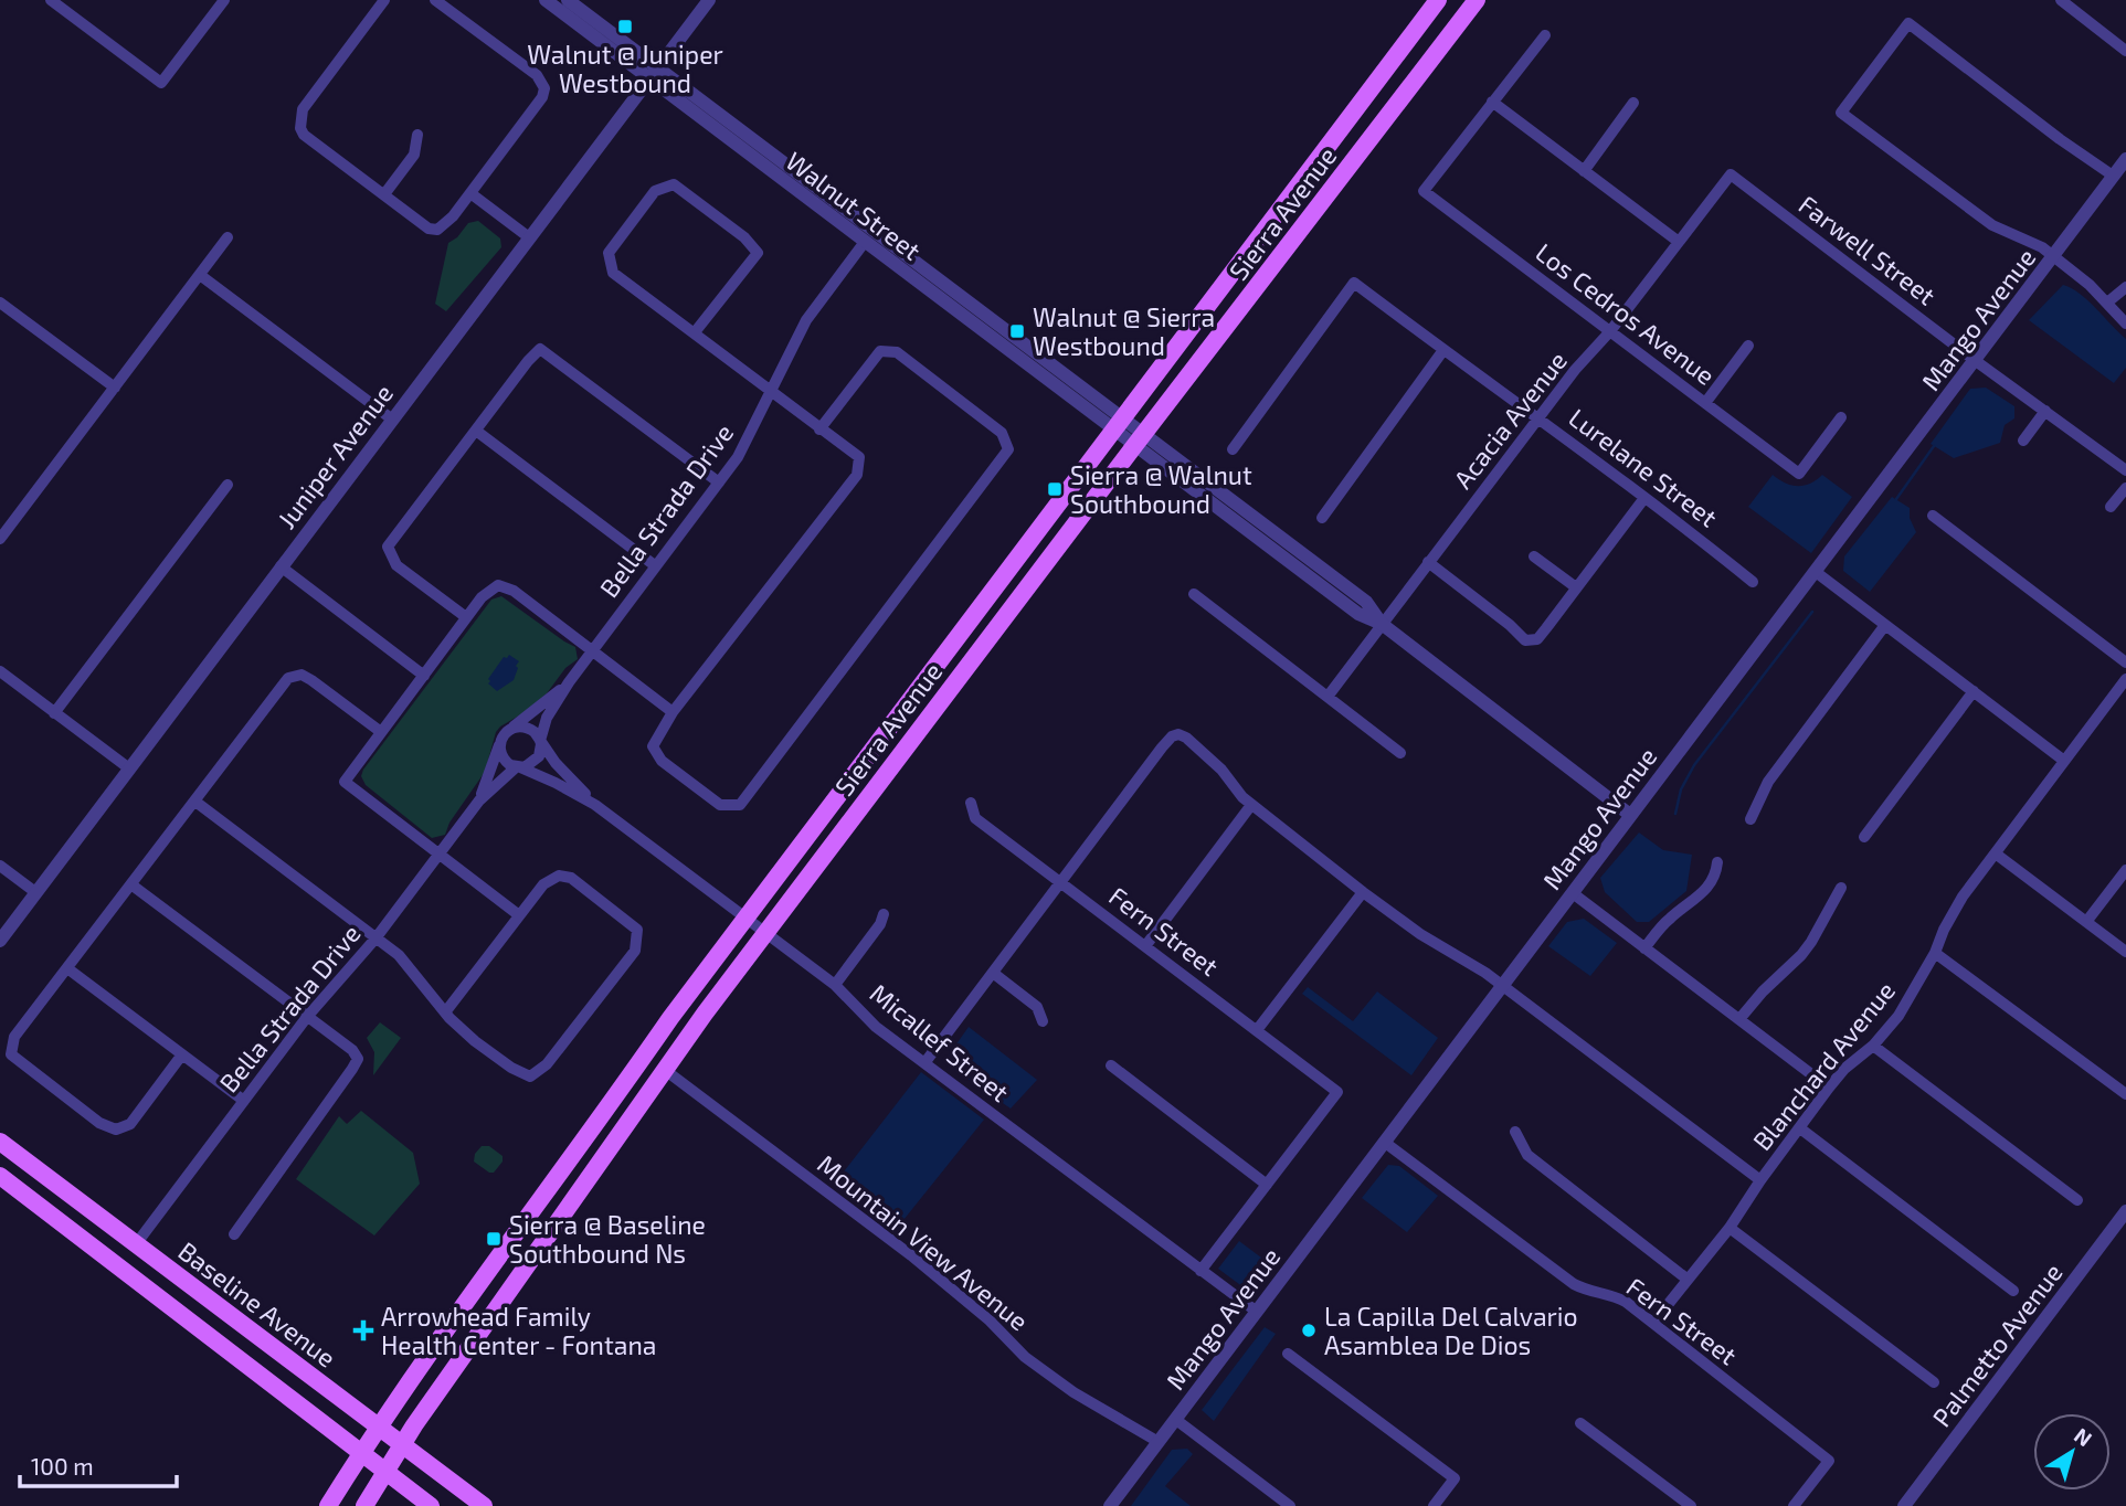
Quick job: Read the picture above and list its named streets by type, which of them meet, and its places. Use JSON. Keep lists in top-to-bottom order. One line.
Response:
{"streets":{"main road":["Sierra Avenue","Baseline Avenue"],"street":["Walnut Street","Farwell Street","Los Cedros Avenue","Mango Avenue","Acacia Avenue","Juniper Avenue","Lurelane Street","Bella Strada Drive","Fern Street","Micallef Street","Blanchard Avenue","Mountain View Avenue","Palmetto Avenue"]},"crossings":[["Walnut Street","Sierra Avenue"],["Walnut Street","Mango Avenue"],["Walnut Street","Acacia Avenue"],["Walnut Street","Juniper Avenue"],["Walnut Street","Bella Strada Drive"],["Sierra Avenue","Micallef Street"],["Sierra Avenue","Mountain View Avenue"],["Sierra Avenue","Baseline Avenue"],["Farwell Street","Mango Avenue"],["Farwell Street","Acacia Avenue"],["Los Cedros Avenue","Acacia Avenue"],["Mango Avenue","Fern Street"],["Mango Avenue","Micallef Street"],["Mango Avenue","Mountain View Avenue"],["Acacia Avenue","Lurelane Street"],["Bella Strada Drive","Micallef Street"],["Bella Strada Drive","Baseline Avenue"],["Fern Street","Blanchard Avenue"]],"places":{"transit":["Walnut @ Juniper Westbound","Walnut @ Sierra Westbound","Sierra @ Walnut Southbound","Sierra @ Baseline Southbound Ns"],"health":["Arrowhead Family Health Center - Fontana"],"other":["La Capilla Del Calvario Asamblea De Dios"]},"scale_bar":"100 m","north":"top right"}
